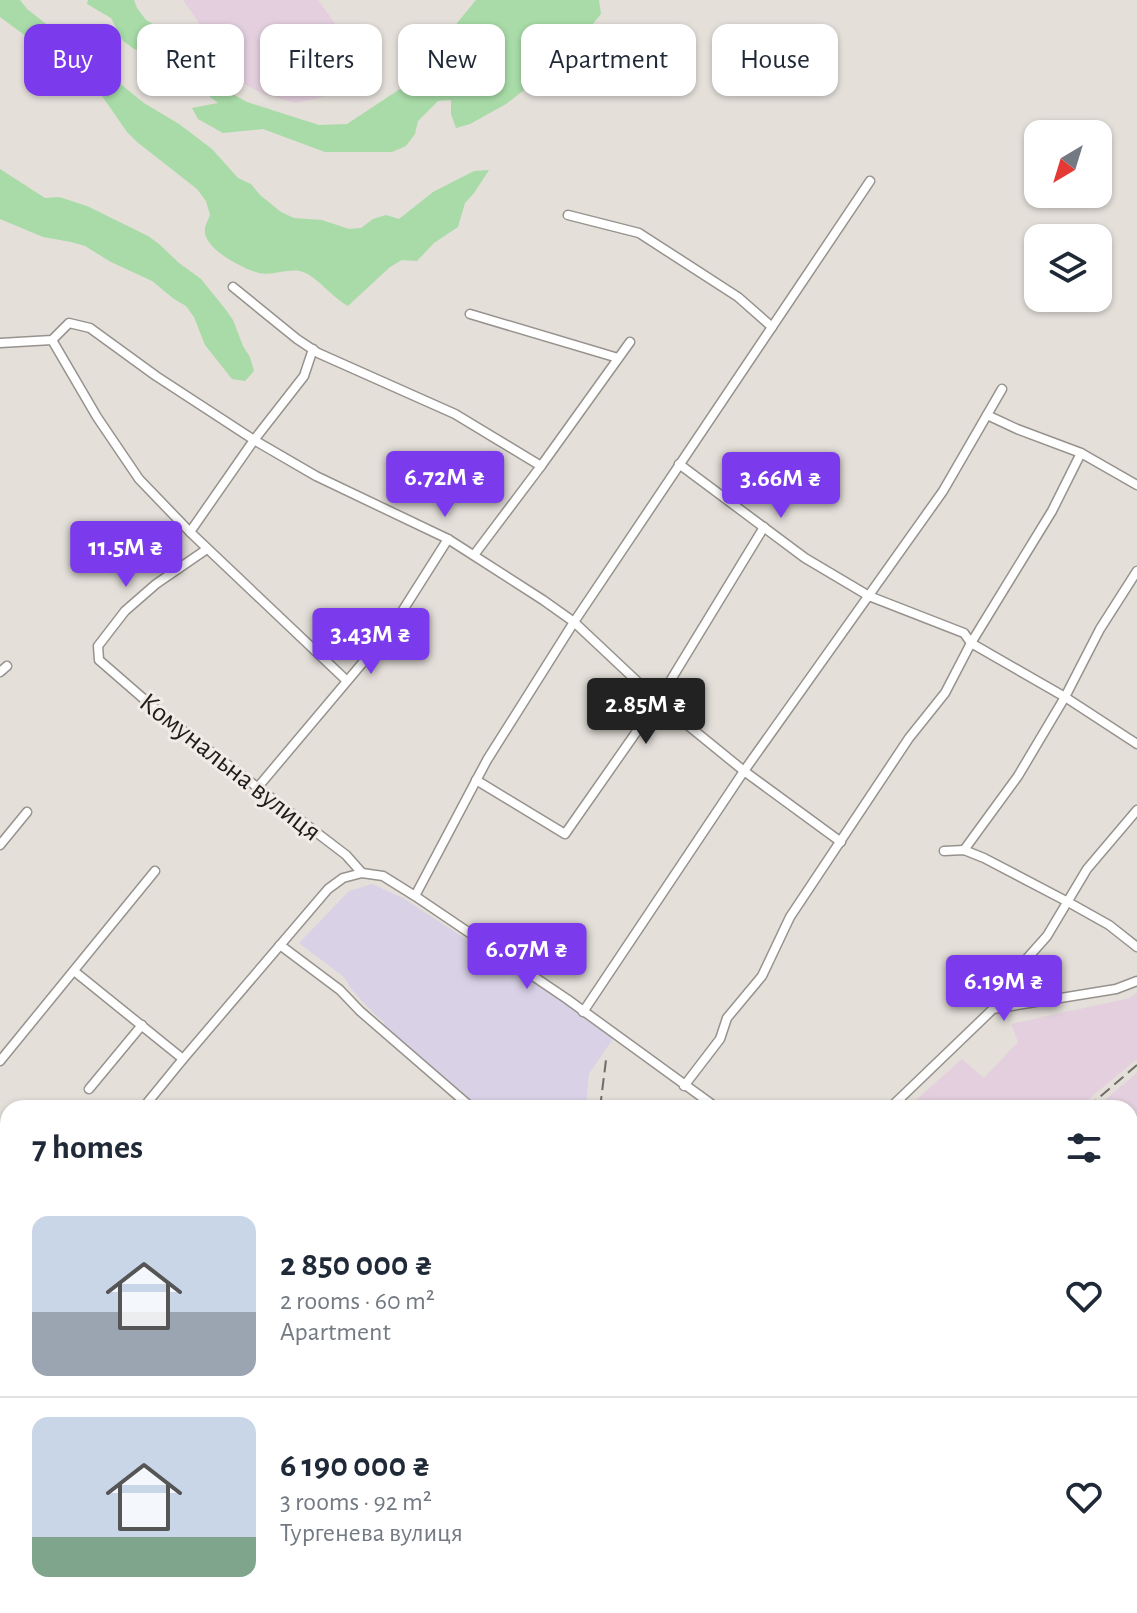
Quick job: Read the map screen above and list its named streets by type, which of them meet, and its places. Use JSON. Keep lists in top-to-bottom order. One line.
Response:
{"streets":{"street":["Комунальна вулиця"]},"north":"bottom left","page":{"chip":["Buy","Rent","Filters","New","Apartment","House"],"price":["6.72M ₴","3.66M ₴","11.5M ₴","3.43M ₴","2.85M ₴","6.07M ₴","6.19M ₴"],"heading":"7 homes","list":[{"name":"2 850 000 ₴","note":"2 rooms · 60 m² · Apartment"},{"name":"6 190 000 ₴","note":"3 rooms · 92 m² · Тургенева вулиця"}]}}
